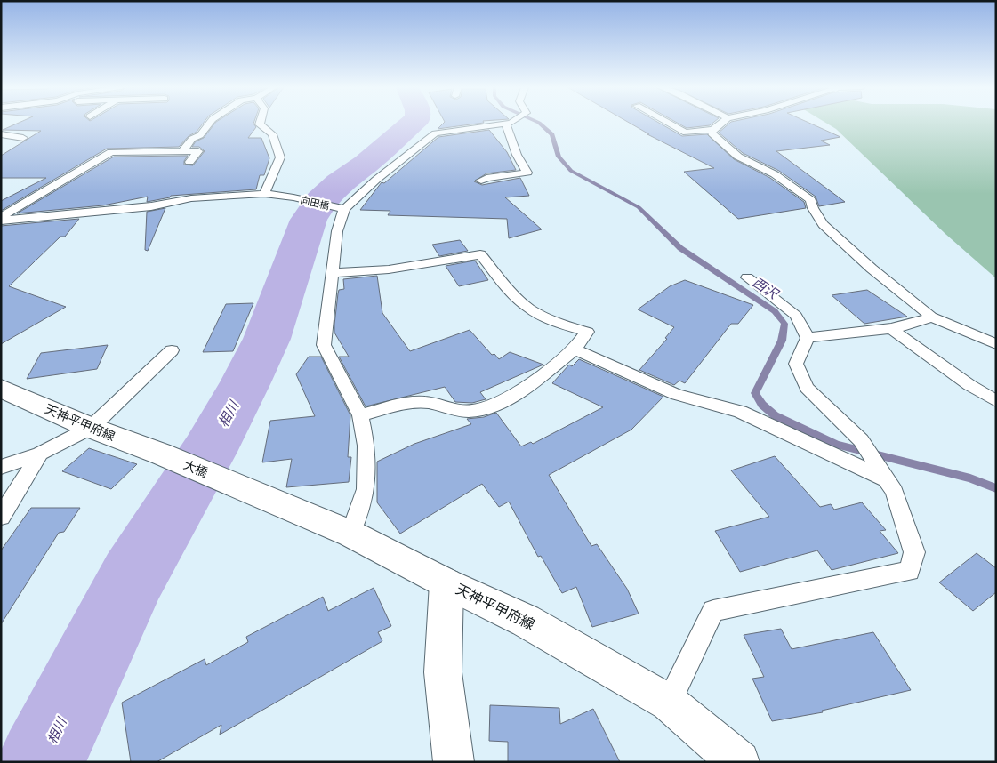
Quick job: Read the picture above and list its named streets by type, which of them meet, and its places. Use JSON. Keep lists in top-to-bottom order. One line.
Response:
{"streets":{"main road":["天神平甲府線","大橋"],"lane":["向田橋"]},"crossings":[["天神平甲府線","大橋"]],"water":["西沢","相川"]}
